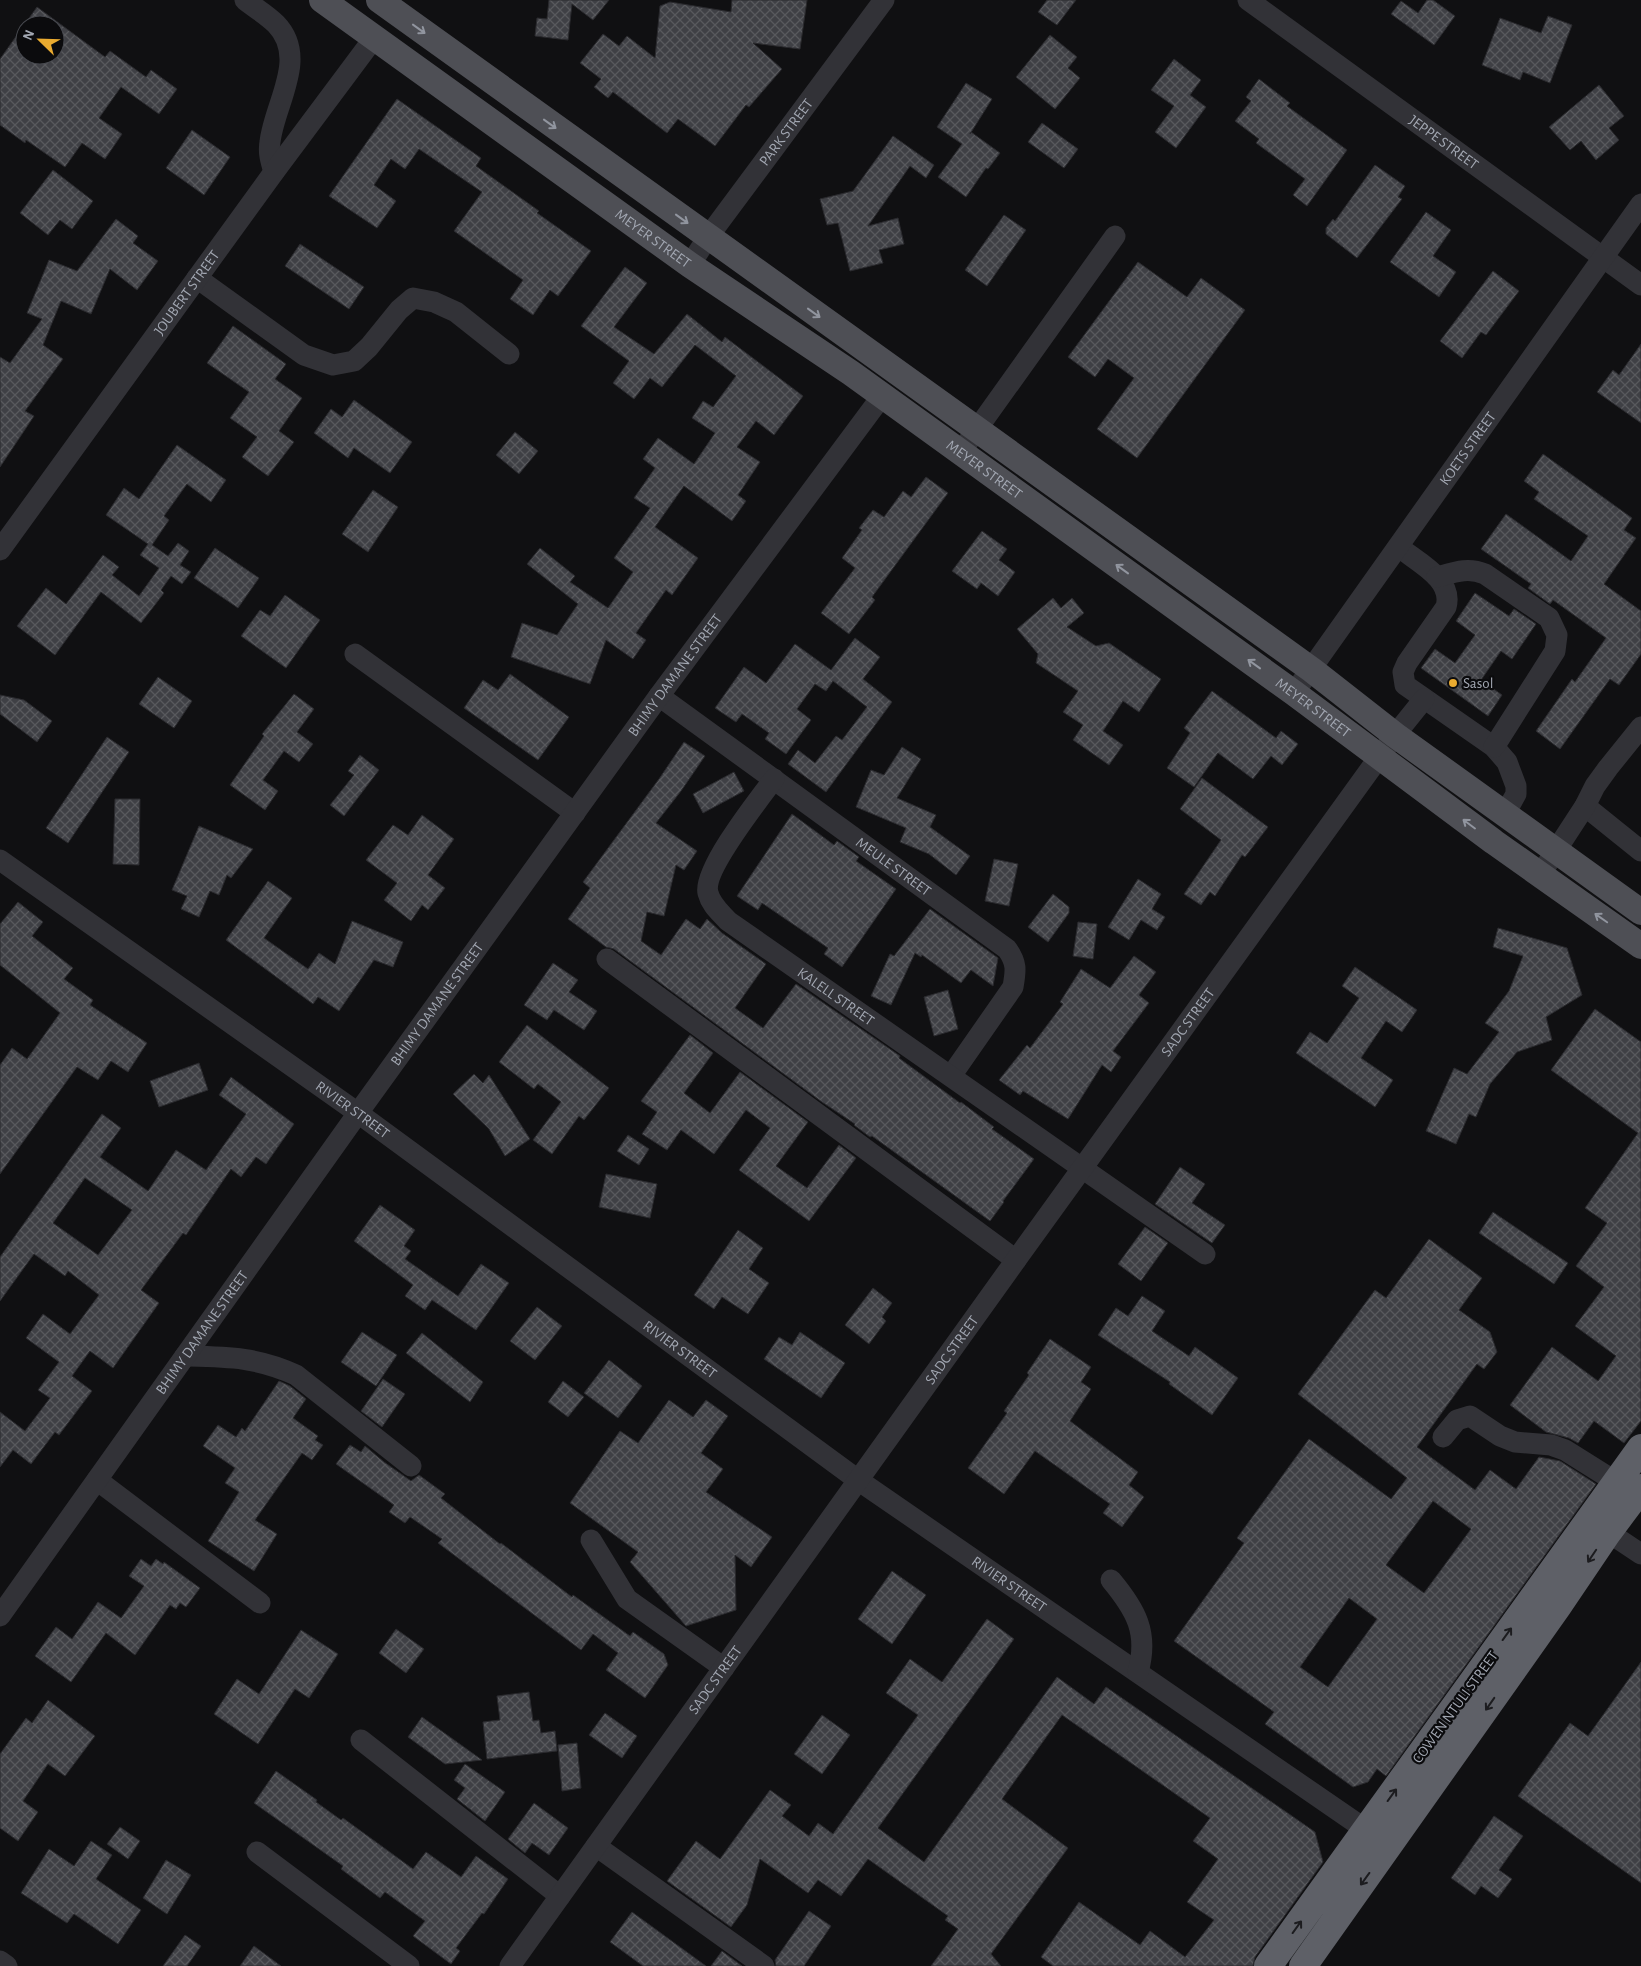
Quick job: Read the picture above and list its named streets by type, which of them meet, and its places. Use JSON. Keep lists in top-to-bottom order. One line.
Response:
{"streets":{"highway":["COWEN NTULI STREET"],"main road":["MEYER STREET"],"street":["PARK STREET","JEPPE STREET","JOUBERT STREET","KOETS STREET","BHIMY DAMANE STREET","MEULE STREET","KALELL STREET","SADC STREET","RIVIER STREET"]},"crossings":[["PARK STREET","MEYER STREET"],["JEPPE STREET","KOETS STREET"],["MEYER STREET","JOUBERT STREET"],["MEYER STREET","KOETS STREET"],["MEYER STREET","BHIMY DAMANE STREET"],["MEYER STREET","SADC STREET"],["BHIMY DAMANE STREET","MEULE STREET"],["BHIMY DAMANE STREET","RIVIER STREET"],["MEULE STREET","KALELL STREET"],["KALELL STREET","SADC STREET"],["SADC STREET","RIVIER STREET"],["RIVIER STREET","COWEN NTULI STREET"]],"places":["Sasol"],"north":"top left"}
